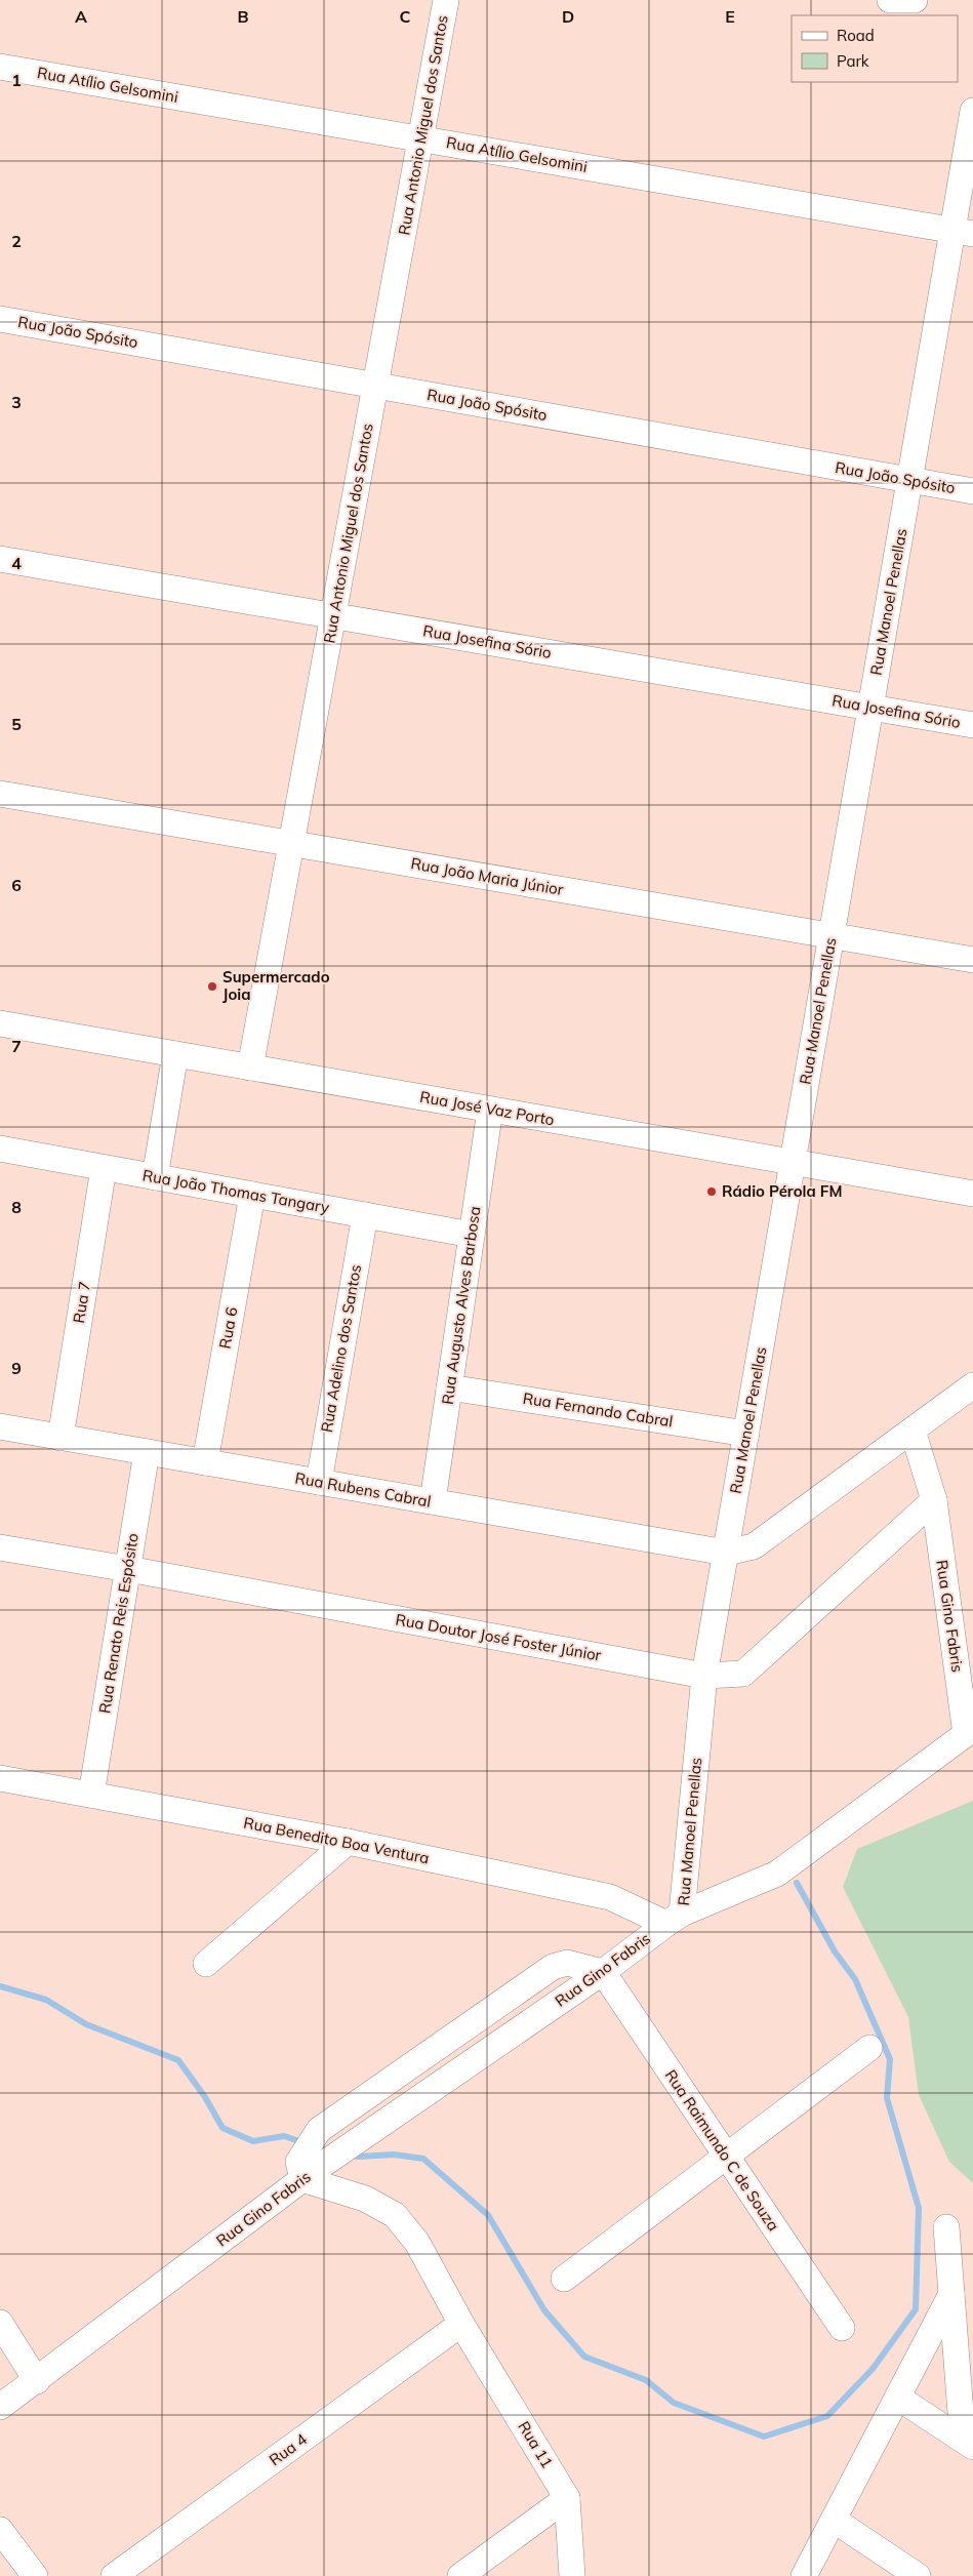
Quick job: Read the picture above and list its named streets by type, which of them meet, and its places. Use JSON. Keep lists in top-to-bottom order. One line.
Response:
{"streets":{"street":["Rua Atílio Gelsomini","Rua Antonio Miguel dos Santos","Rua João Spósito","Rua Manoel Penellas","Rua Josefina Sório","Rua João Maria Júnior","Rua José Vaz Porto","Rua João Thomas Tangary","Rua 7","Rua Augusto Alves Barbosa","Rua 6","Rua Adelino dos Santos","Rua Fernando Cabral","Rua Rubens Cabral","Rua Gino Fabris","Rua Renato Reis Espósito","Rua Doutor José Foster Júnior","Rua Benedito Boa Ventura","Rua Raimundo C de Souza","Rua 11","Rua 4"]},"crossings":[["Rua Atílio Gelsomini","Rua Antonio Miguel dos Santos"],["Rua Atílio Gelsomini","Rua Manoel Penellas"],["Rua Antonio Miguel dos Santos","Rua João Spósito"],["Rua Antonio Miguel dos Santos","Rua Josefina Sório"],["Rua Antonio Miguel dos Santos","Rua João Maria Júnior"],["Rua Antonio Miguel dos Santos","Rua José Vaz Porto"],["Rua João Spósito","Rua Manoel Penellas"],["Rua Manoel Penellas","Rua Josefina Sório"],["Rua Manoel Penellas","Rua João Maria Júnior"],["Rua Manoel Penellas","Rua José Vaz Porto"],["Rua Manoel Penellas","Rua Fernando Cabral"],["Rua Manoel Penellas","Rua Rubens Cabral"],["Rua Manoel Penellas","Rua Gino Fabris"],["Rua Manoel Penellas","Rua Doutor José Foster Júnior"],["Rua Manoel Penellas","Rua Benedito Boa Ventura"],["Rua José Vaz Porto","Rua Augusto Alves Barbosa"],["Rua João Thomas Tangary","Rua 7"],["Rua João Thomas Tangary","Rua Augusto Alves Barbosa"],["Rua João Thomas Tangary","Rua 6"],["Rua João Thomas Tangary","Rua Adelino dos Santos"],["Rua 7","Rua Rubens Cabral"],["Rua Augusto Alves Barbosa","Rua Fernando Cabral"],["Rua Augusto Alves Barbosa","Rua Rubens Cabral"],["Rua 6","Rua Rubens Cabral"],["Rua Adelino dos Santos","Rua Rubens Cabral"],["Rua Rubens Cabral","Rua Renato Reis Espósito"],["Rua Gino Fabris","Rua Doutor José Foster Júnior"],["Rua Gino Fabris","Rua Benedito Boa Ventura"],["Rua Gino Fabris","Rua Raimundo C de Souza"],["Rua Gino Fabris","Rua 11"],["Rua Renato Reis Espósito","Rua Doutor José Foster Júnior"],["Rua Renato Reis Espósito","Rua Benedito Boa Ventura"],["Rua 11","Rua 4"]],"places":["Supermercado Joia","Rádio Pérola FM"],"legend":["Road","Park"],"grid":{"columns":["A","B","C","D","E"],"rows":["1","2","3","4","5","6","7","8","9"]}}
